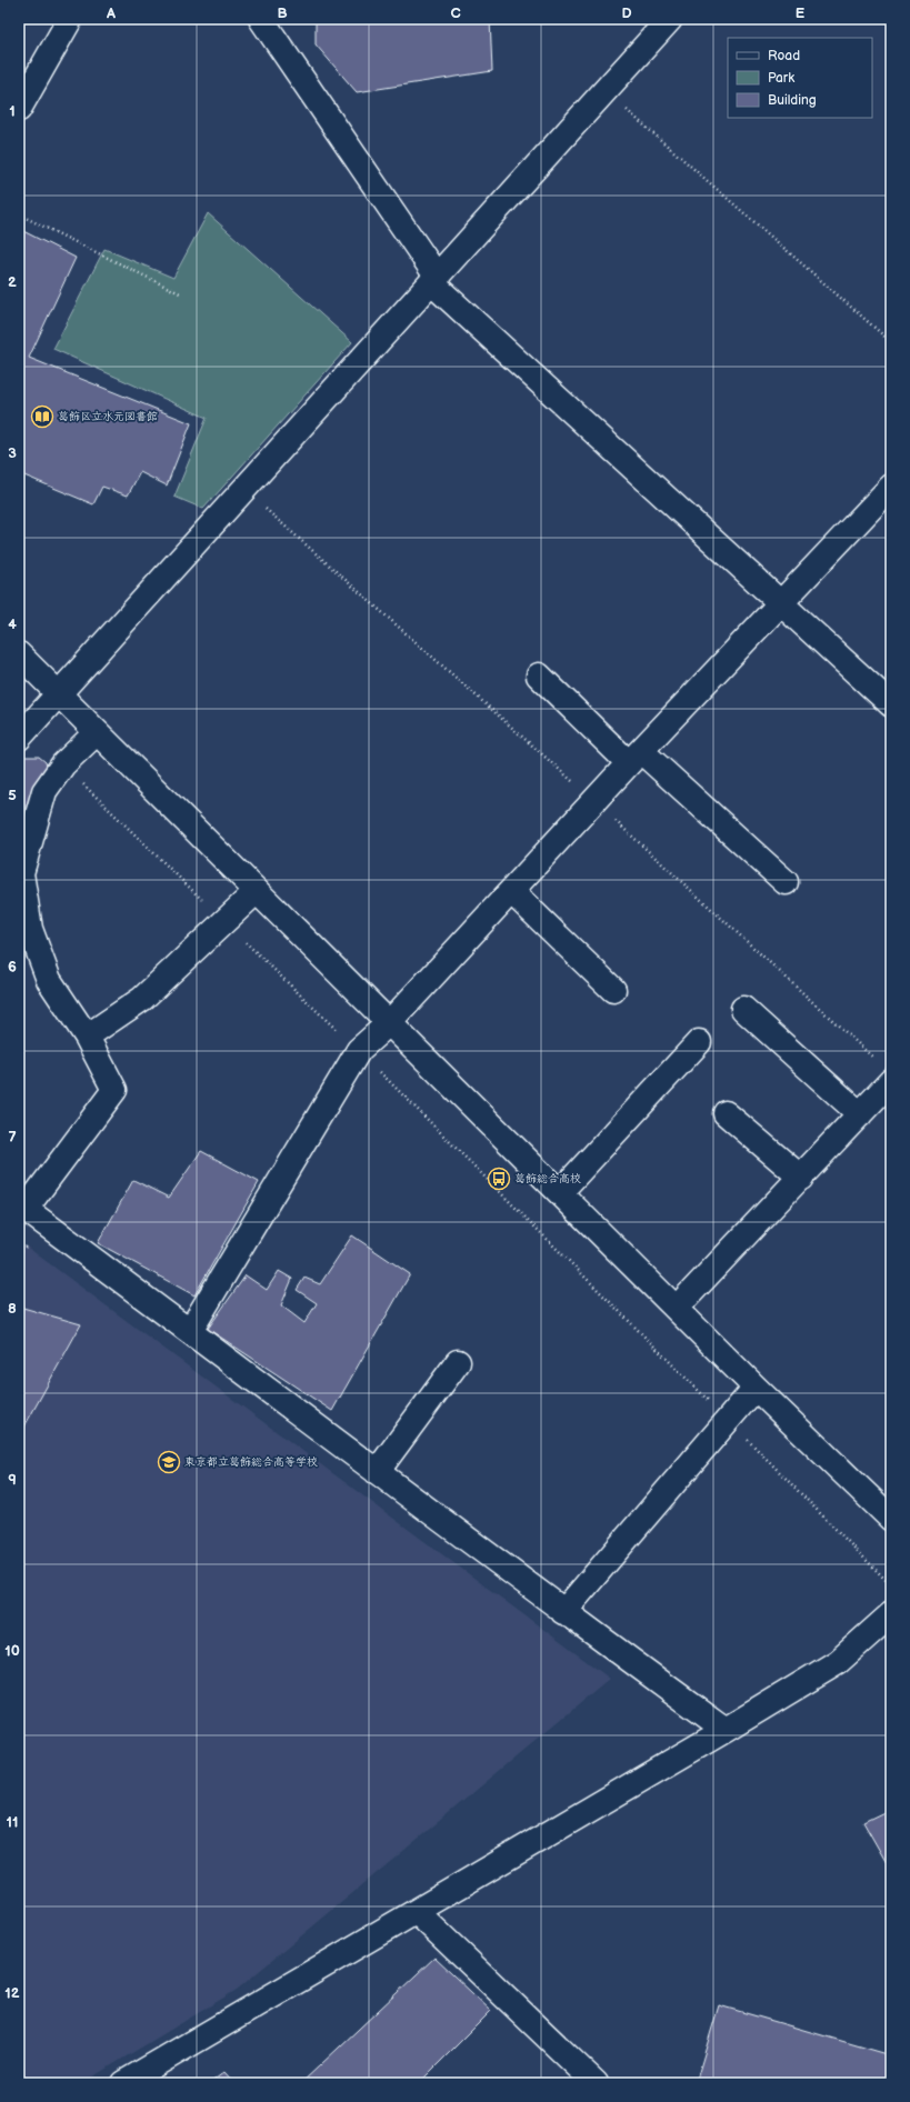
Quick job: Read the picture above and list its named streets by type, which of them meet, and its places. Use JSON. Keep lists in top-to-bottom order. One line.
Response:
{"places":{"library":["葛飾区立水元図書館"],"bus stop":["葛飾総合高校"],"school or university":["東京都立葛飾総合高等学校"]},"legend":["Road","Park","Building"],"grid":{"columns":["A","B","C","D","E"],"rows":["1","2","3","4","5","6","7","8","9","10","11","12"]}}
